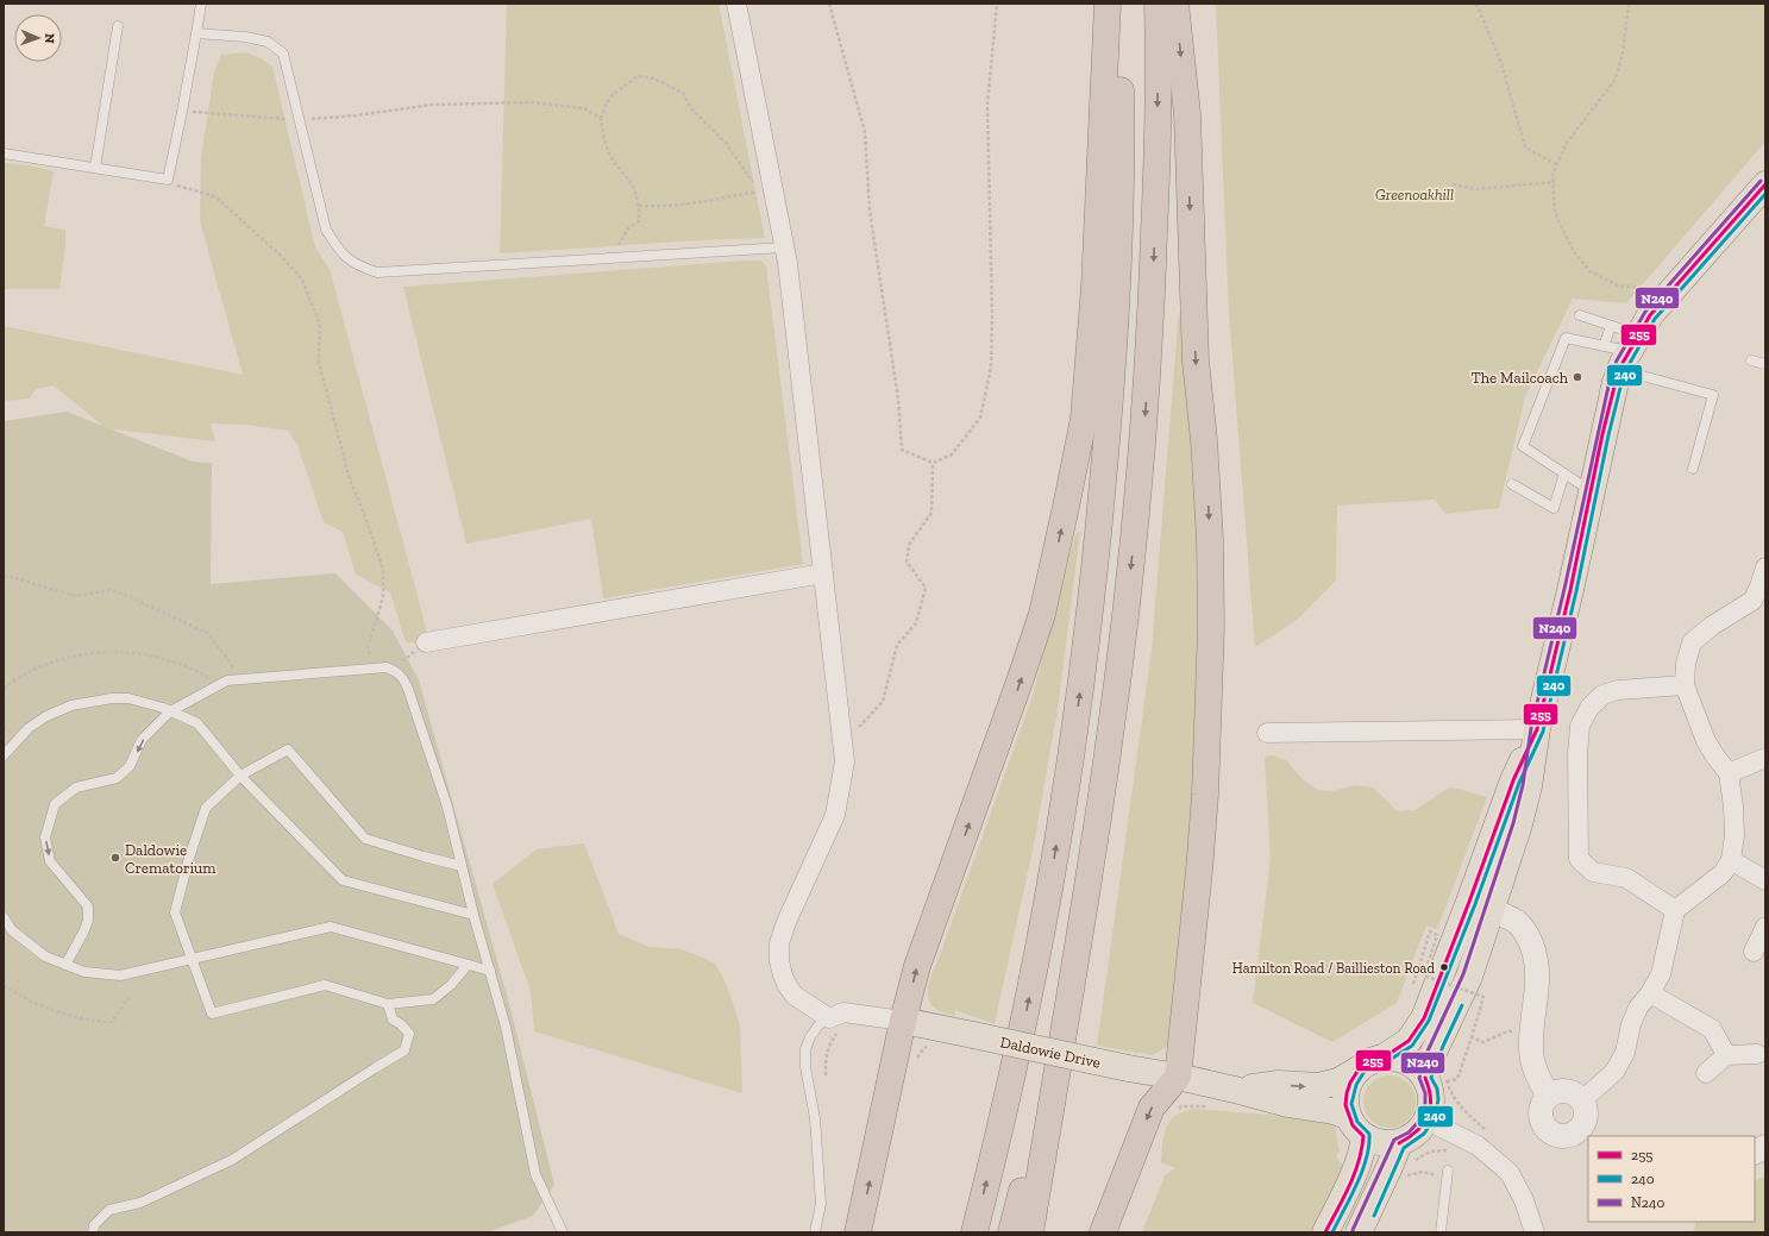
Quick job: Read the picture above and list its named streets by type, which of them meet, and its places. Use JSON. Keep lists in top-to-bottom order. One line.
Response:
{"streets":{"main road":["Daldowie Drive"]},"parks":["Greenoakhill"],"places":["The Mailcoach","Daldowie Crematorium","Hamilton Road / Baillieston Road"],"lines":["transit line N240","transit line 255","transit line 240"],"legend":["255","240","N240"],"north":"right"}
